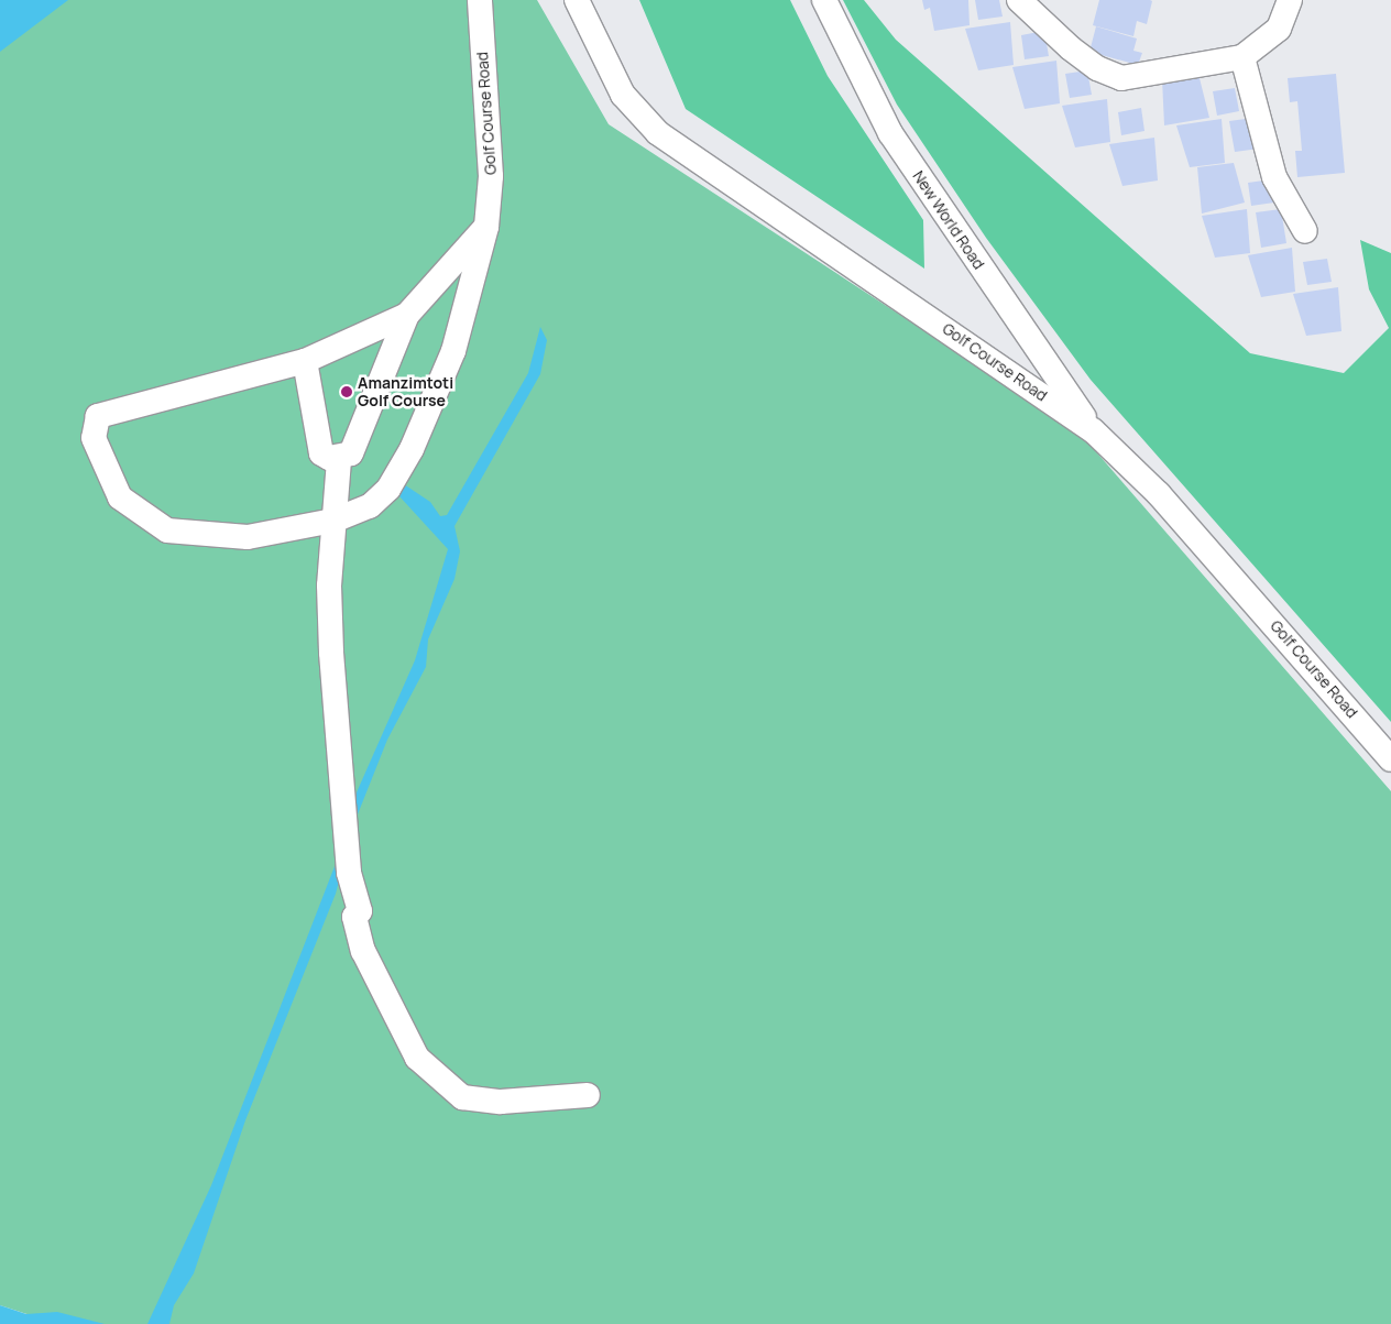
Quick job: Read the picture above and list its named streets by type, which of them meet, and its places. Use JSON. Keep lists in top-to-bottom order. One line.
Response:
{"streets":{"street":["Golf Course Road","New World Road"]},"crossings":[["Golf Course Road","New World Road"]],"places":["Amanzimtoti Golf Course"]}
